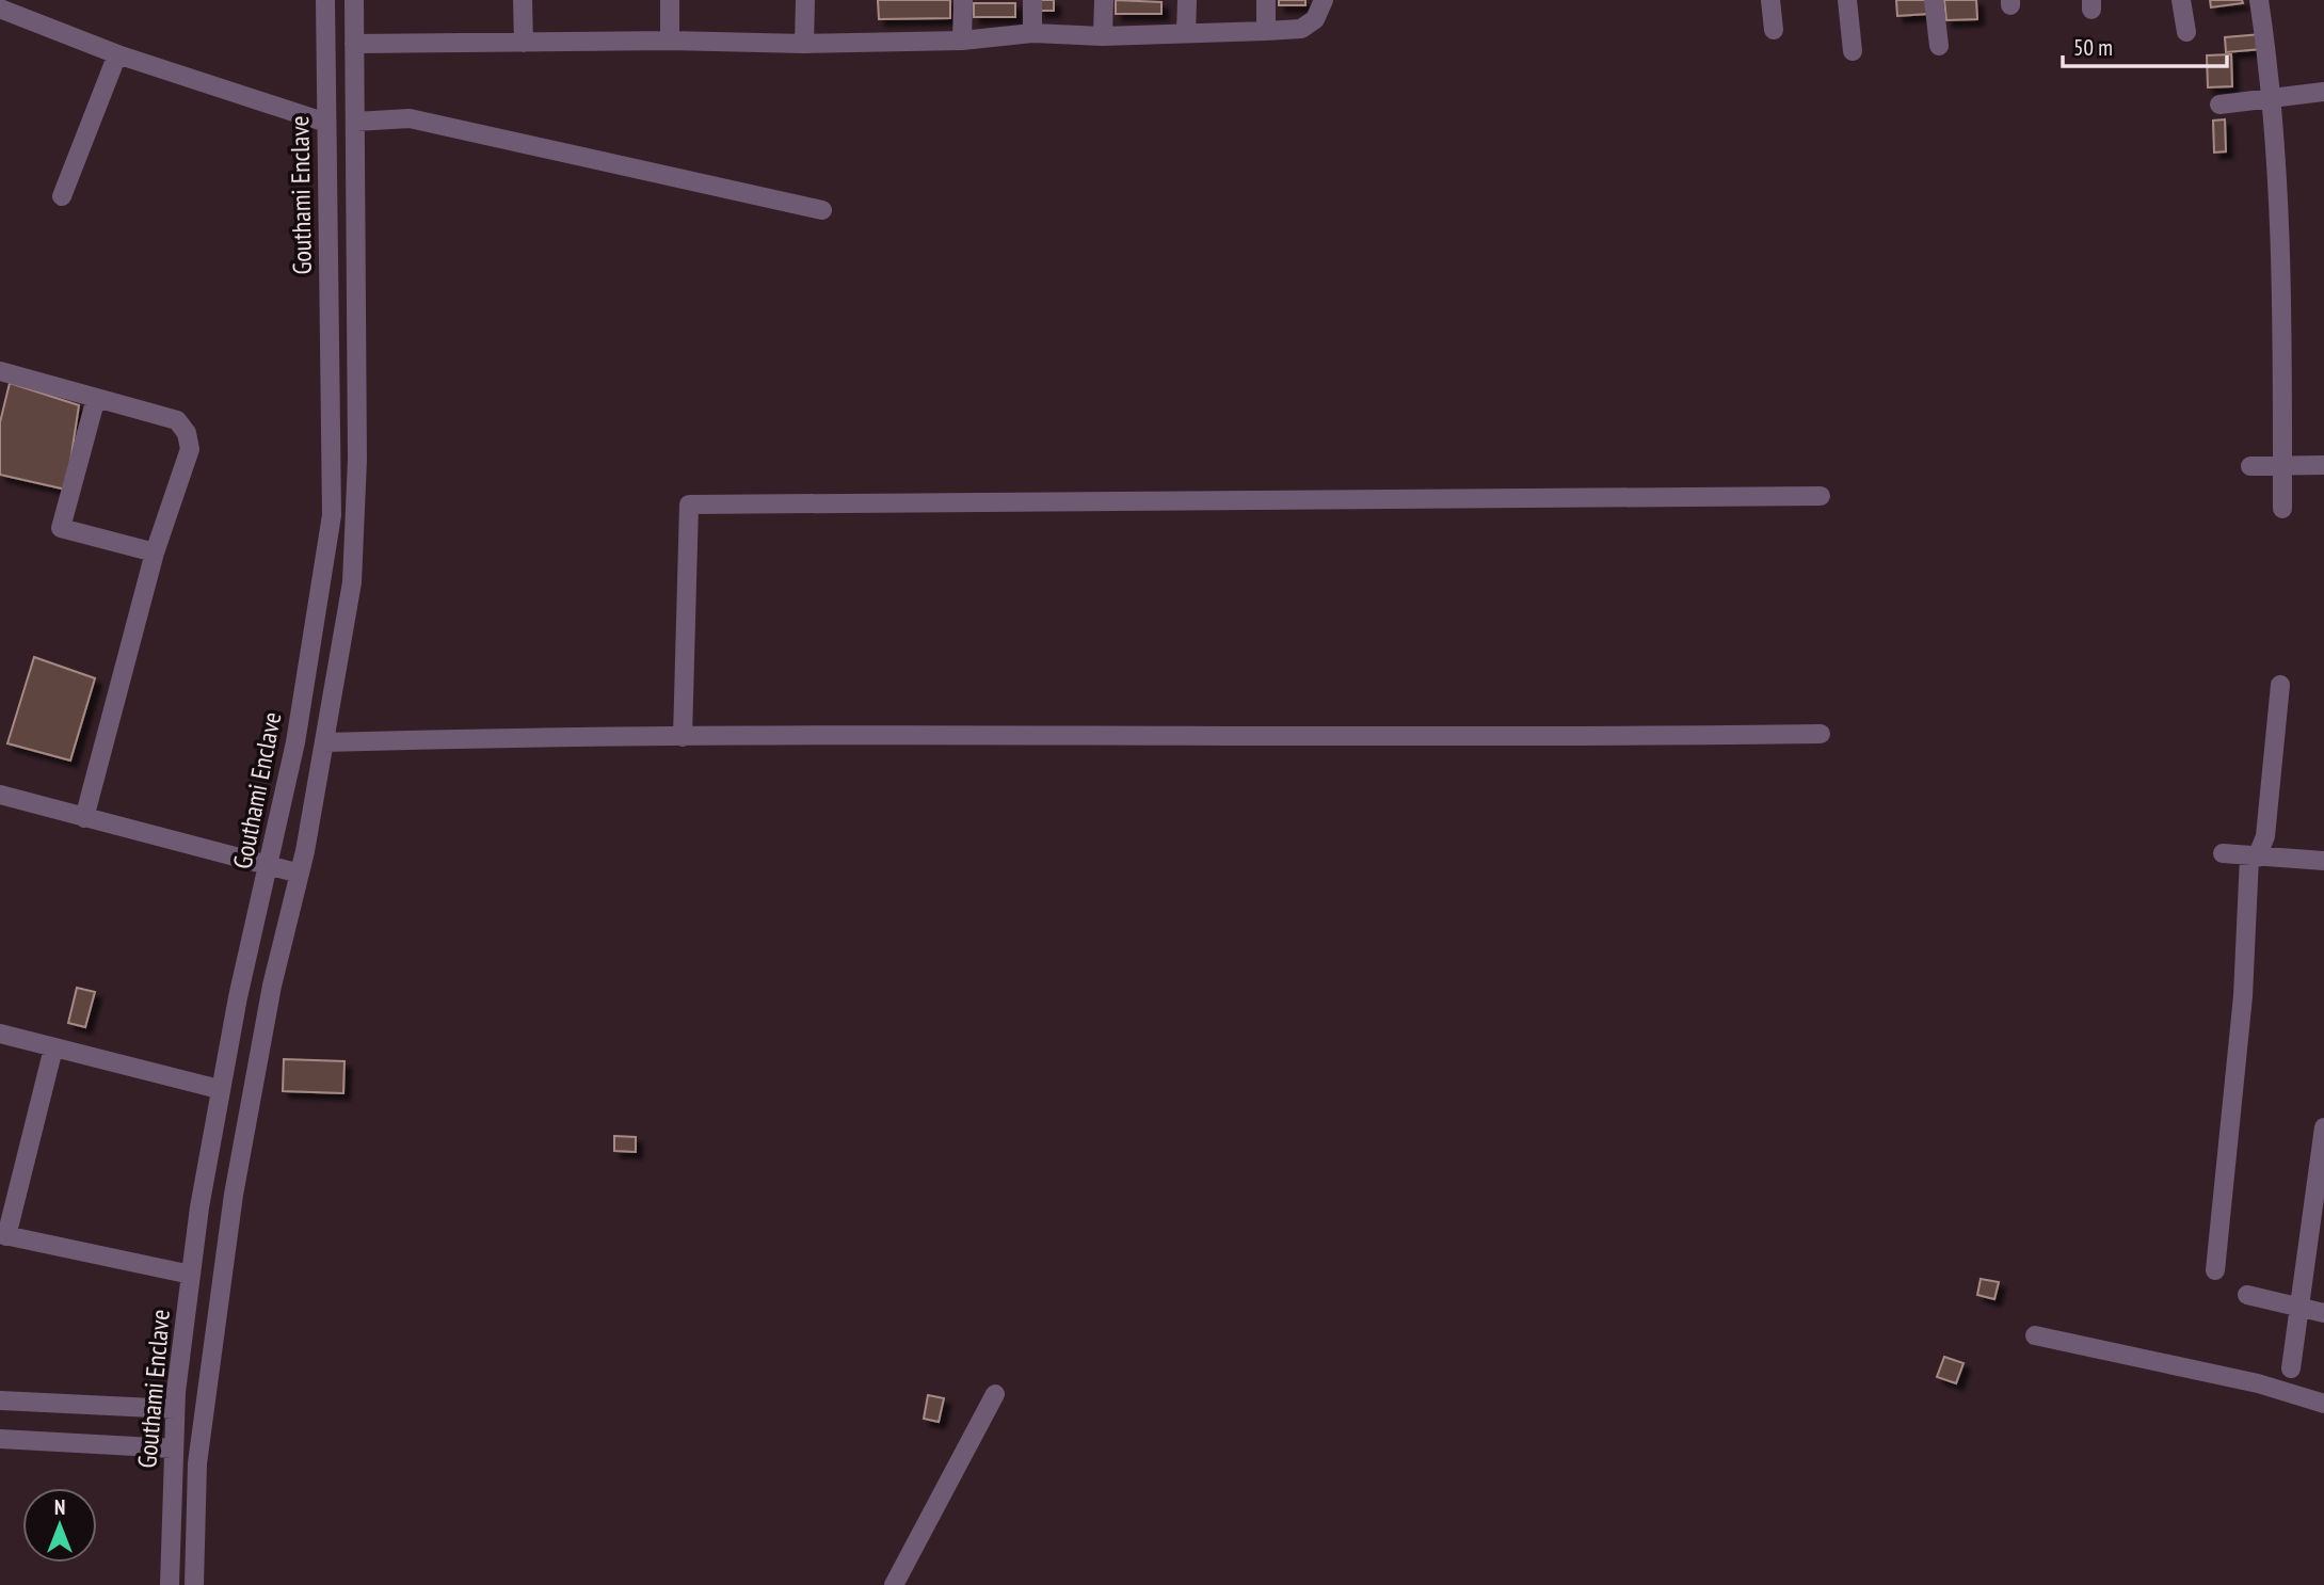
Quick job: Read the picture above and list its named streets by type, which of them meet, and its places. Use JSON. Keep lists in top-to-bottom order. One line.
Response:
{"streets":{"street":["Gouthami Enclave"]},"scale_bar":"50 m","north":"top"}
